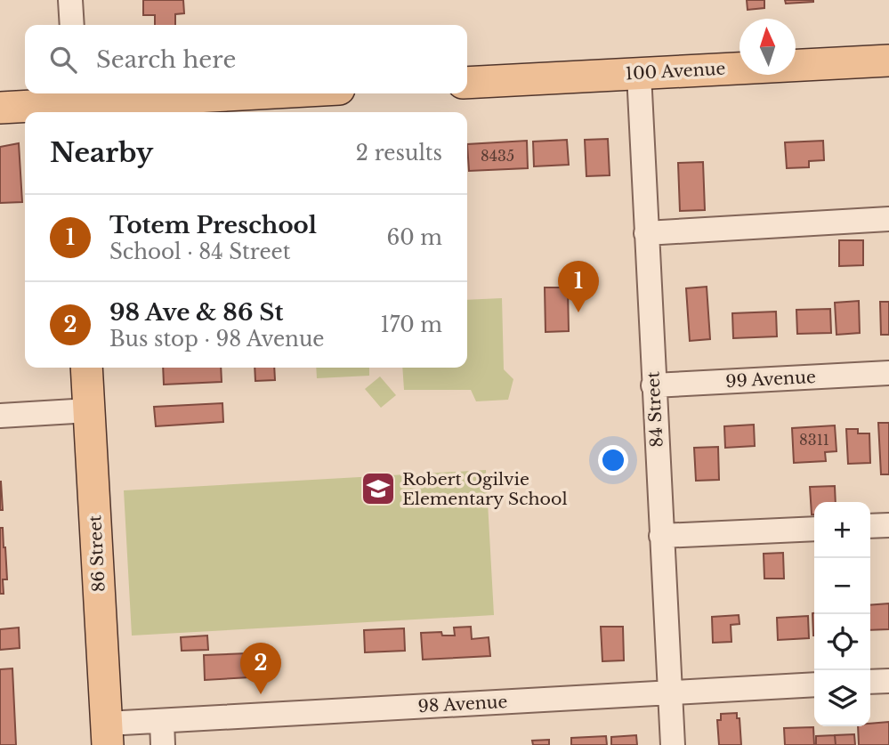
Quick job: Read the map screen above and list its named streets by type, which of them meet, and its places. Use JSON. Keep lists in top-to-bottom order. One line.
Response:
{"streets":{"main road":["100 Avenue","86 Street"],"street":["99 Avenue","84 Street","98 Avenue"]},"crossings":[["100 Avenue","84 Street"],["99 Avenue","84 Street"],["84 Street","98 Avenue"],["86 Street","98 Avenue"]],"places":{"school or university":["Robert Ogilvie Elementary School"]},"house_numbers":["8435","8311"],"north":"top","page":{"search":"Search here","heading":["Nearby","2 results"],"list":[{"mark":"1","name":"Totem Preschool","note":"School · 84 Street","value":"60 m"},{"mark":"2","name":"98 Ave & 86 St","note":"Bus stop · 98 Avenue","value":"170 m"}],"pins":["1","2"],"map_buttons":["+","−"]}}
